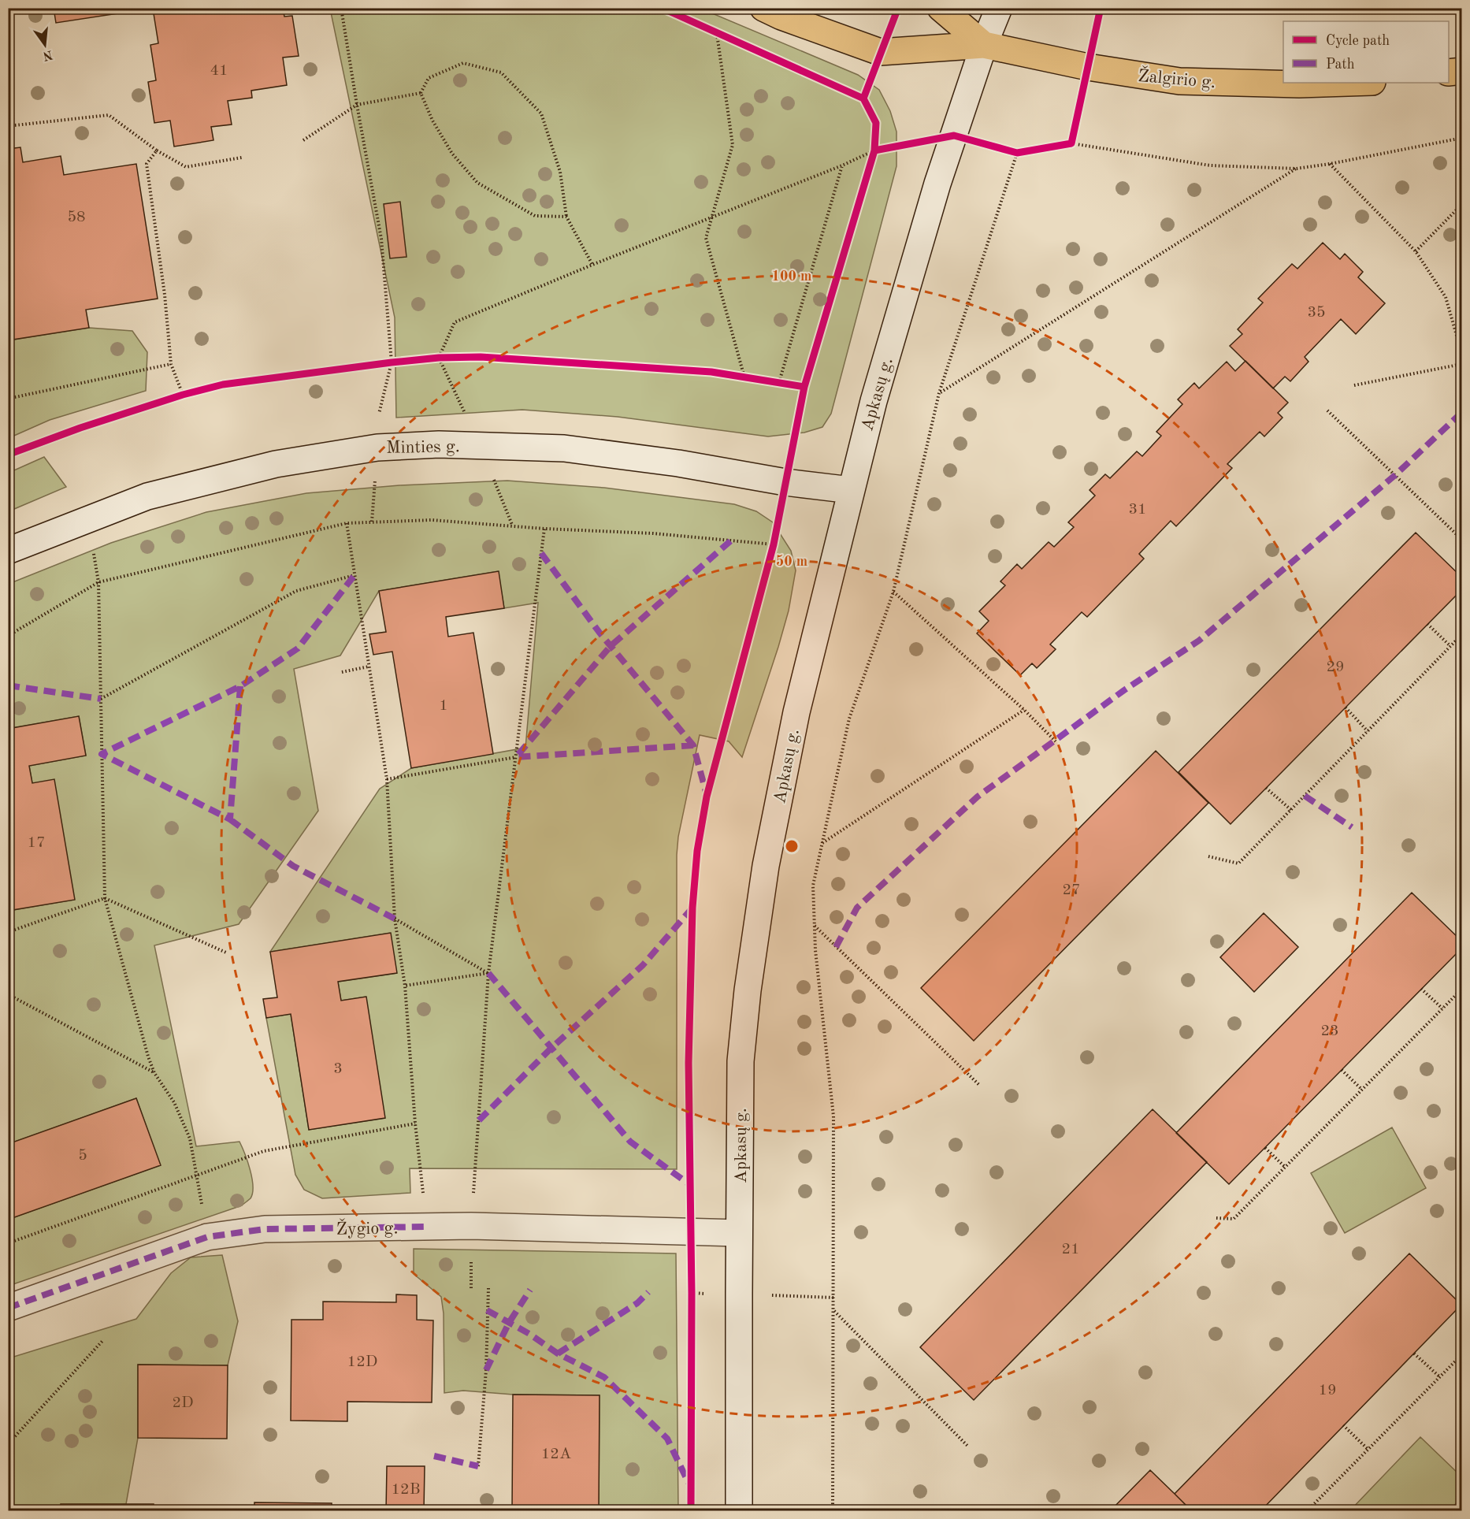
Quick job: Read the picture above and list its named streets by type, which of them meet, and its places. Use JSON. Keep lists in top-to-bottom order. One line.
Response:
{"streets":{"main road":["Žalgirio g.","Apkasų g.","Minties g.","Žygio g."]},"crossings":[["Žalgirio g.","Apkasų g."],["Apkasų g.","Minties g."],["Apkasų g.","Žygio g."]],"house_numbers":["41","58","35","31","29","1","17","27","23","3","5","21","12D","19","2D","12A","12B"],"legend":["Cycle path","Path"],"north":"bottom","rings":["100 m","50 m"]}
